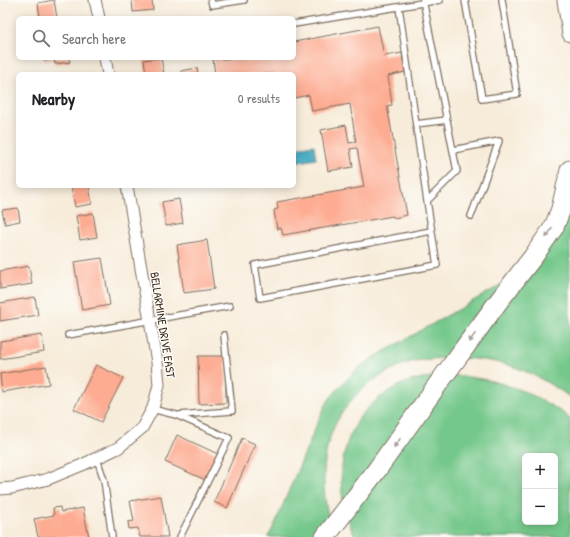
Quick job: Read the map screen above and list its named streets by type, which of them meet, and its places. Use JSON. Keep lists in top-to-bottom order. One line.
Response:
{"streets":{"street":["BELLARMINE DRIVE EAST"]},"page":{"search":"Search here","heading":["Nearby","0 results"],"map_buttons":["+","−"]}}
